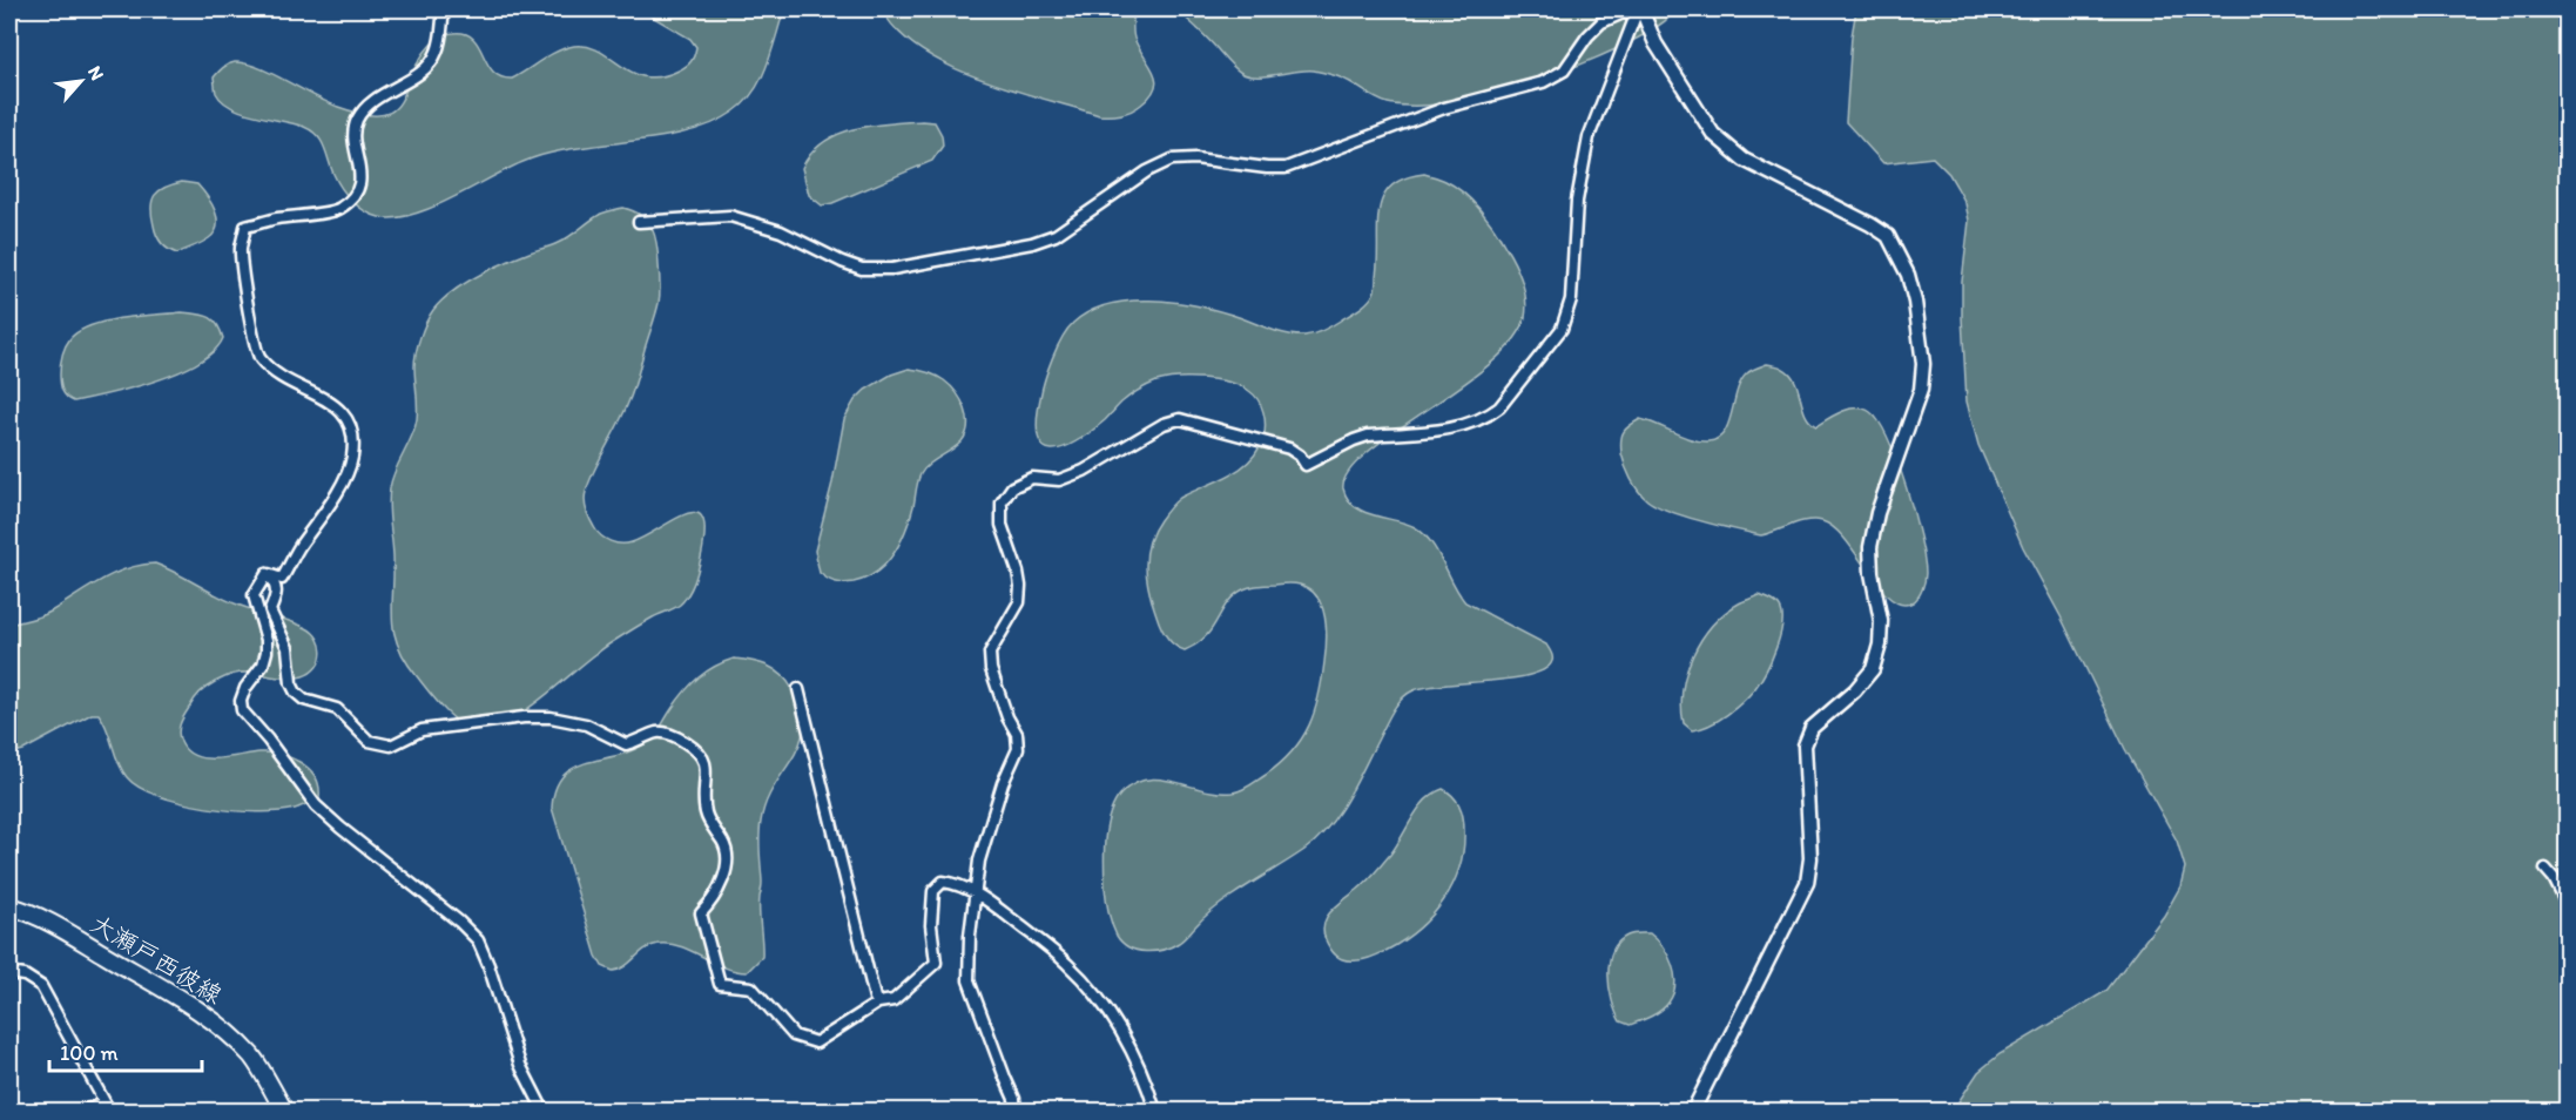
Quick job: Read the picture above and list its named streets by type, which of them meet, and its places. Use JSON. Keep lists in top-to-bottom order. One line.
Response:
{"streets":{"main road":["大瀬戸西彼線"]},"scale_bar":"100 m","north":"top right"}
